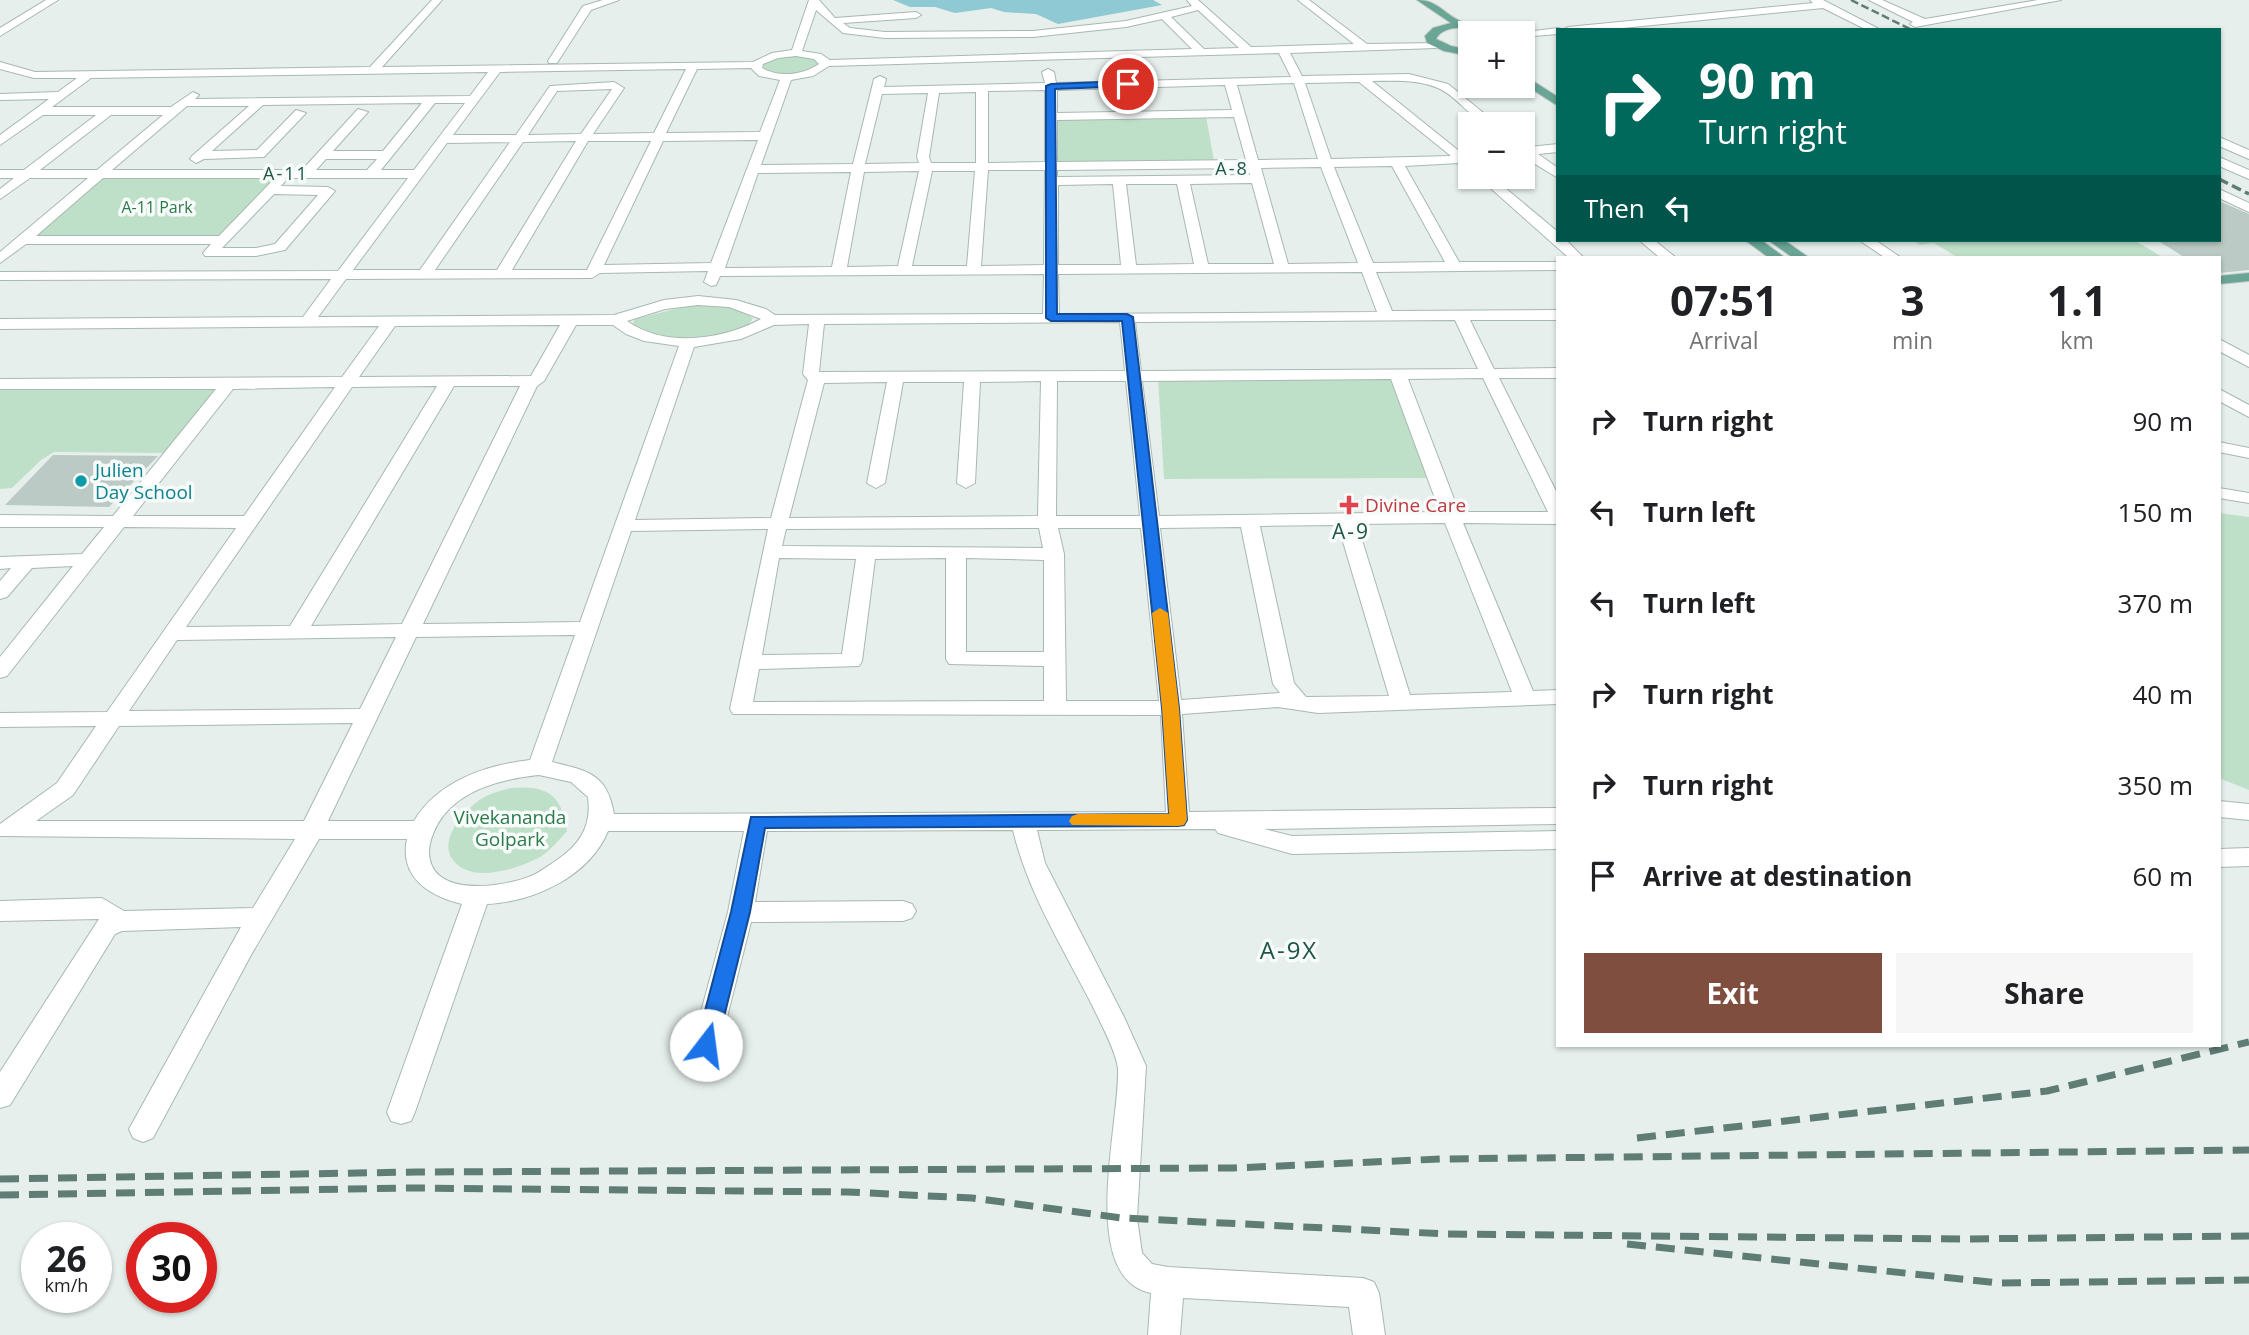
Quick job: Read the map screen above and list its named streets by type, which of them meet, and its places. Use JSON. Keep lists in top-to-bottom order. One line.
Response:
{"districts":["A-8","A-11","A-9","A-9X"],"parks":["A-11 Park","Vivekananda Golpark"],"places":{"other":["Julien Day School"],"health":["Divine Care"]},"page":{"map_buttons":["+","−"],"turn":["90 m","Turn right"],"then":"Then","eta":["07:51","Arrival","3","min","1.1","km"],"list":[{"name":"Turn right","value":"90 m"},{"name":"Turn left","value":"150 m"},{"name":"Turn left","value":"370 m"},{"name":"Turn right","value":"40 m"},{"name":"Turn right","value":"350 m"},{"name":"Arrive at destination","value":"60 m"}],"buttons":["Exit","Share"],"speed":"26 km/h","limit":"30"}}
